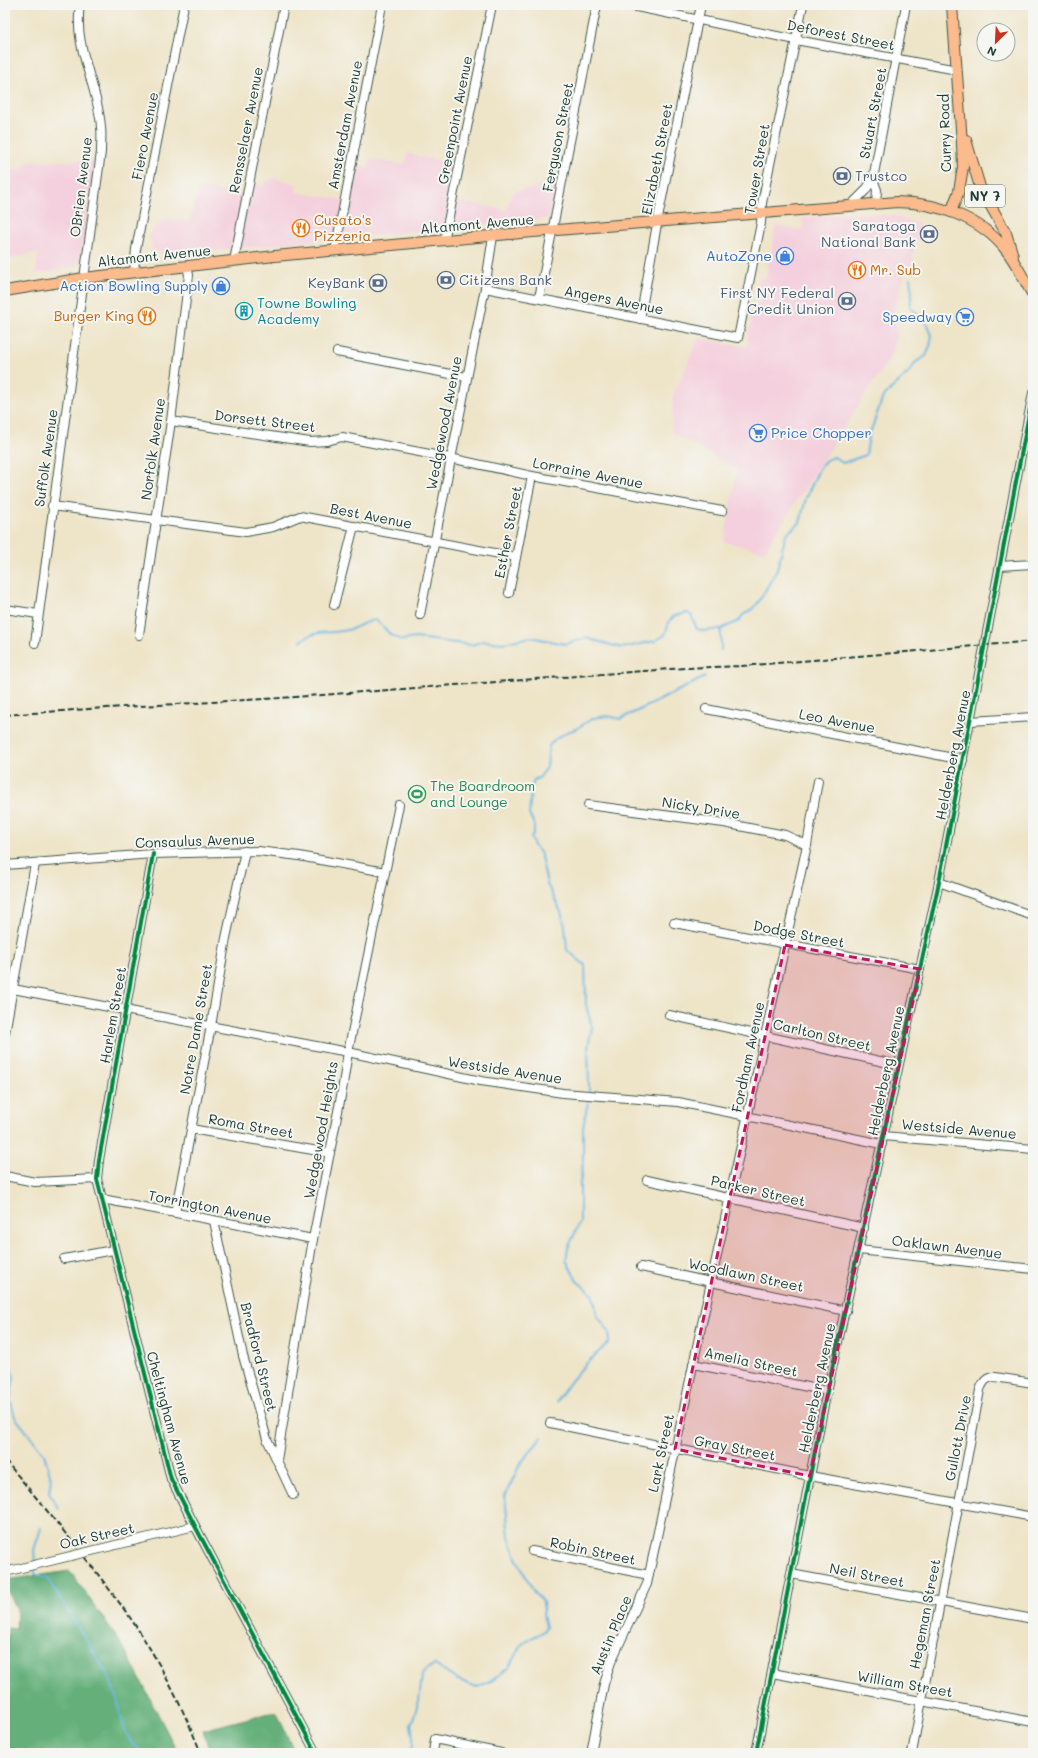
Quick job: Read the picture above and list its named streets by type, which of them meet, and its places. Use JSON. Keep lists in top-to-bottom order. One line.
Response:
{"streets":{"main road":["Curry Road","NY 7","Altamont Avenue"],"street":["Deforest Street","Stuart Street","Greenpoint Avenue","Amsterdam Avenue","Rensselaer Avenue","Fiero Avenue","Ferguson Street","Elizabeth Street","Tower Street","OBrien Avenue","Angers Avenue","Dorsett Street","Wedgewood Avenue","Norfolk Avenue","Suffolk Avenue","Lorraine Avenue","Best Avenue","Esther Street","Leo Avenue","Helderberg Avenue","Nicky Drive","Consaulus Avenue","Dodge Street","Harlem Street","Notre Dame Street","Carlton Street","Fordham Avenue","Westside Avenue","Roma Street","Wedgewood Heights","Parker Street","Torrington Avenue","Oaklawn Avenue","Woodlawn Street","Bradford Street","Amelia Street","Cheltingham Avenue","Gullott Drive","Gray Street","Lark Street","Oak Street","Robin Street","Neil Street","Hegeman Street","Austin Place","William Street"]},"crossings":[["Deforest Street","Stuart Street"],["Deforest Street","Curry Road"],["Deforest Street","Elizabeth Street"],["Deforest Street","Tower Street"],["Stuart Street","Altamont Avenue"],["Greenpoint Avenue","Altamont Avenue"],["Amsterdam Avenue","Altamont Avenue"],["Rensselaer Avenue","Altamont Avenue"],["Curry Road","NY 7"],["Curry Road","Altamont Avenue"],["Fiero Avenue","Altamont Avenue"],["Ferguson Street","Altamont Avenue"],["Ferguson Street","Angers Avenue"],["Elizabeth Street","Altamont Avenue"],["Elizabeth Street","Angers Avenue"],["Tower Street","Altamont Avenue"],["Tower Street","Angers Avenue"],["OBrien Avenue","Altamont Avenue"],["OBrien Avenue","Suffolk Avenue"],["NY 7","Altamont Avenue"],["Altamont Avenue","Wedgewood Avenue"],["Altamont Avenue","Norfolk Avenue"],["Altamont Avenue","Suffolk Avenue"],["Angers Avenue","Wedgewood Avenue"],["Dorsett Street","Wedgewood Avenue"],["Dorsett Street","Norfolk Avenue"],["Dorsett Street","Lorraine Avenue"],["Wedgewood Avenue","Lorraine Avenue"],["Wedgewood Avenue","Best Avenue"],["Norfolk Avenue","Best Avenue"],["Suffolk Avenue","Best Avenue"],["Lorraine Avenue","Esther Street"],["Best Avenue","Esther Street"],["Leo Avenue","Helderberg Avenue"],["Helderberg Avenue","Dodge Street"],["Helderberg Avenue","Carlton Street"],["Helderberg Avenue","Westside Avenue"],["Helderberg Avenue","Parker Street"],["Helderberg Avenue","Oaklawn Avenue"],["Helderberg Avenue","Woodlawn Street"],["Helderberg Avenue","Amelia Street"],["Helderberg Avenue","Gray Street"],["Helderberg Avenue","Neil Street"],["Helderberg Avenue","William Street"],["Nicky Drive","Fordham Avenue"],["Consaulus Avenue","Harlem Street"],["Consaulus Avenue","Notre Dame Street"],["Consaulus Avenue","Wedgewood Heights"],["Dodge Street","Fordham Avenue"],["Harlem Street","Westside Avenue"],["Harlem Street","Cheltingham Avenue"],["Notre Dame Street","Westside Avenue"],["Notre Dame Street","Roma Street"],["Notre Dame Street","Torrington Avenue"],["Carlton Street","Fordham Avenue"],["Fordham Avenue","Westside Avenue"],["Fordham Avenue","Parker Street"],["Fordham Avenue","Woodlawn Street"],["Fordham Avenue","Lark Street"],["Westside Avenue","Wedgewood Heights"],["Roma Street","Wedgewood Heights"],["Wedgewood Heights","Torrington Avenue"],["Wedgewood Heights","Bradford Street"],["Torrington Avenue","Bradford Street"],["Torrington Avenue","Cheltingham Avenue"],["Amelia Street","Lark Street"],["Cheltingham Avenue","Oak Street"],["Gullott Drive","Gray Street"],["Gullott Drive","Hegeman Street"],["Gray Street","Lark Street"],["Gray Street","Hegeman Street"],["Lark Street","Robin Street"],["Lark Street","Austin Place"],["Robin Street","Austin Place"],["Neil Street","Hegeman Street"],["Hegeman Street","William Street"]],"places":{"bank":["Trustco","Saratoga National Bank","Citizens Bank","KeyBank","First NY Federal Credit Union"],"restaurant":["Cusato's Pizzeria","Mr. Sub","Burger King"],"shop":["AutoZone","Action Bowling Supply"],"building":["Towne Bowling Academy"],"supermarket":["Speedway","Price Chopper"],"sports":["The Boardroom and Lounge"]},"north":"bottom left"}
